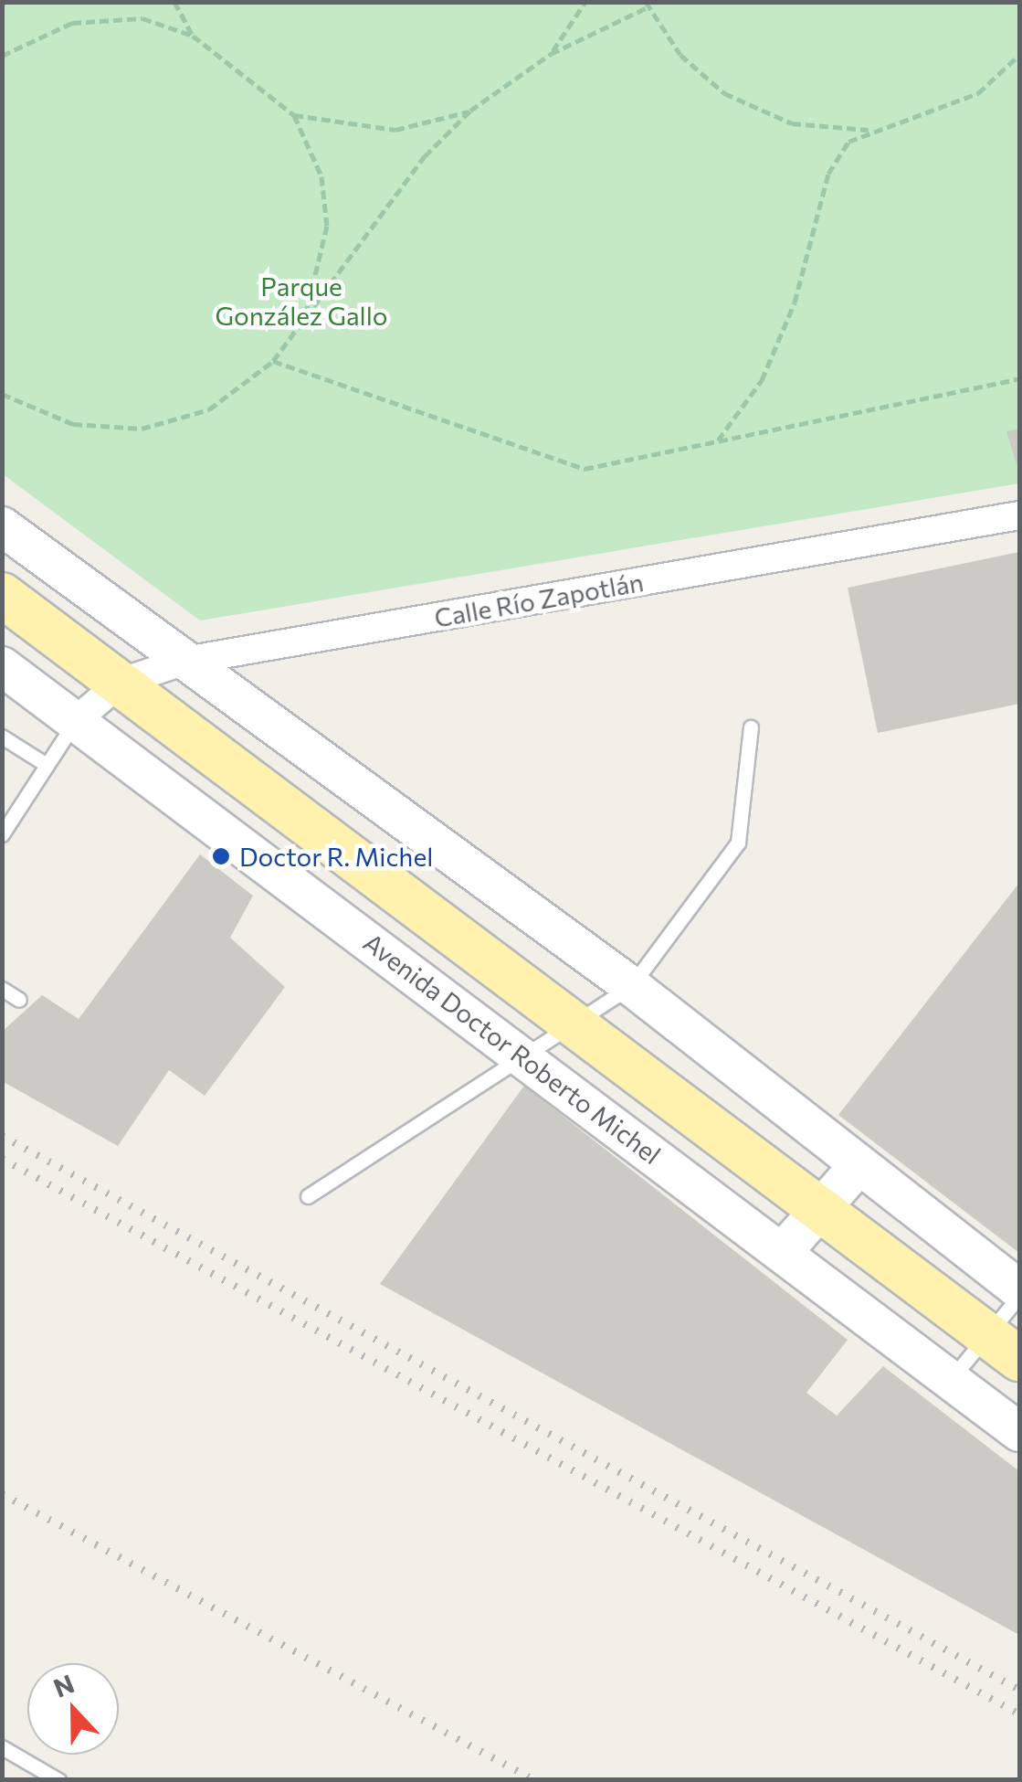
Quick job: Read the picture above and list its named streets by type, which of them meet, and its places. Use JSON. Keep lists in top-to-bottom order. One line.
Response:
{"streets":{"main road":["Avenida Doctor Roberto Michel"],"street":["Calle Río Zapotlán"]},"crossings":[["Calle Río Zapotlán","Avenida Doctor Roberto Michel"]],"parks":["Parque González Gallo"],"places":["Doctor R. Michel"],"north":"top"}
